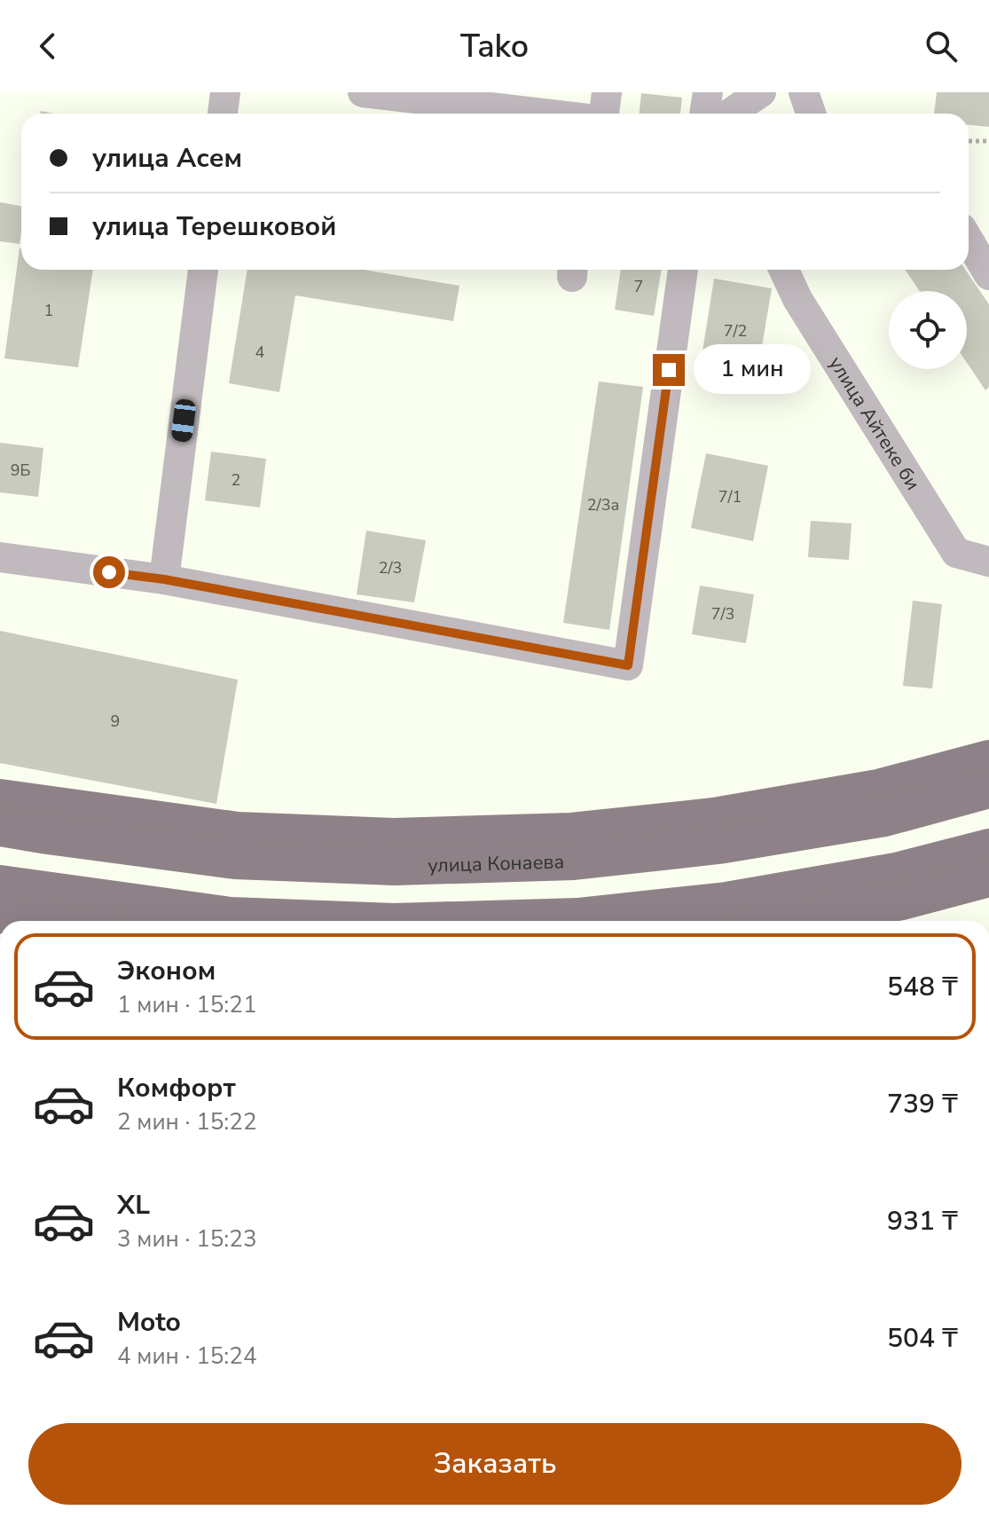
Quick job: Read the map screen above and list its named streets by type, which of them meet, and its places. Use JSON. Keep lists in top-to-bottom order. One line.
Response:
{"streets":{"main road":["улица Конаева"],"street":["улица Айтеке би"]},"house_numbers":["7","1","7/2","4","9Б","2","7/1","2/3а","2/3","7/3","9"],"page":{"header":"Tako","banner":["улица Асем","улица Терешковой"],"bubble":"1 мин","list":[{"name":"Эконом","note":"1 мин · 15:21","value":"548 ₸"},{"name":"Комфорт","note":"2 мин · 15:22","value":"739 ₸"},{"name":"XL","note":"3 мин · 15:23","value":"931 ₸"},{"name":"Moto","note":"4 мин · 15:24","value":"504 ₸"}],"buttons":"Заказать"}}
